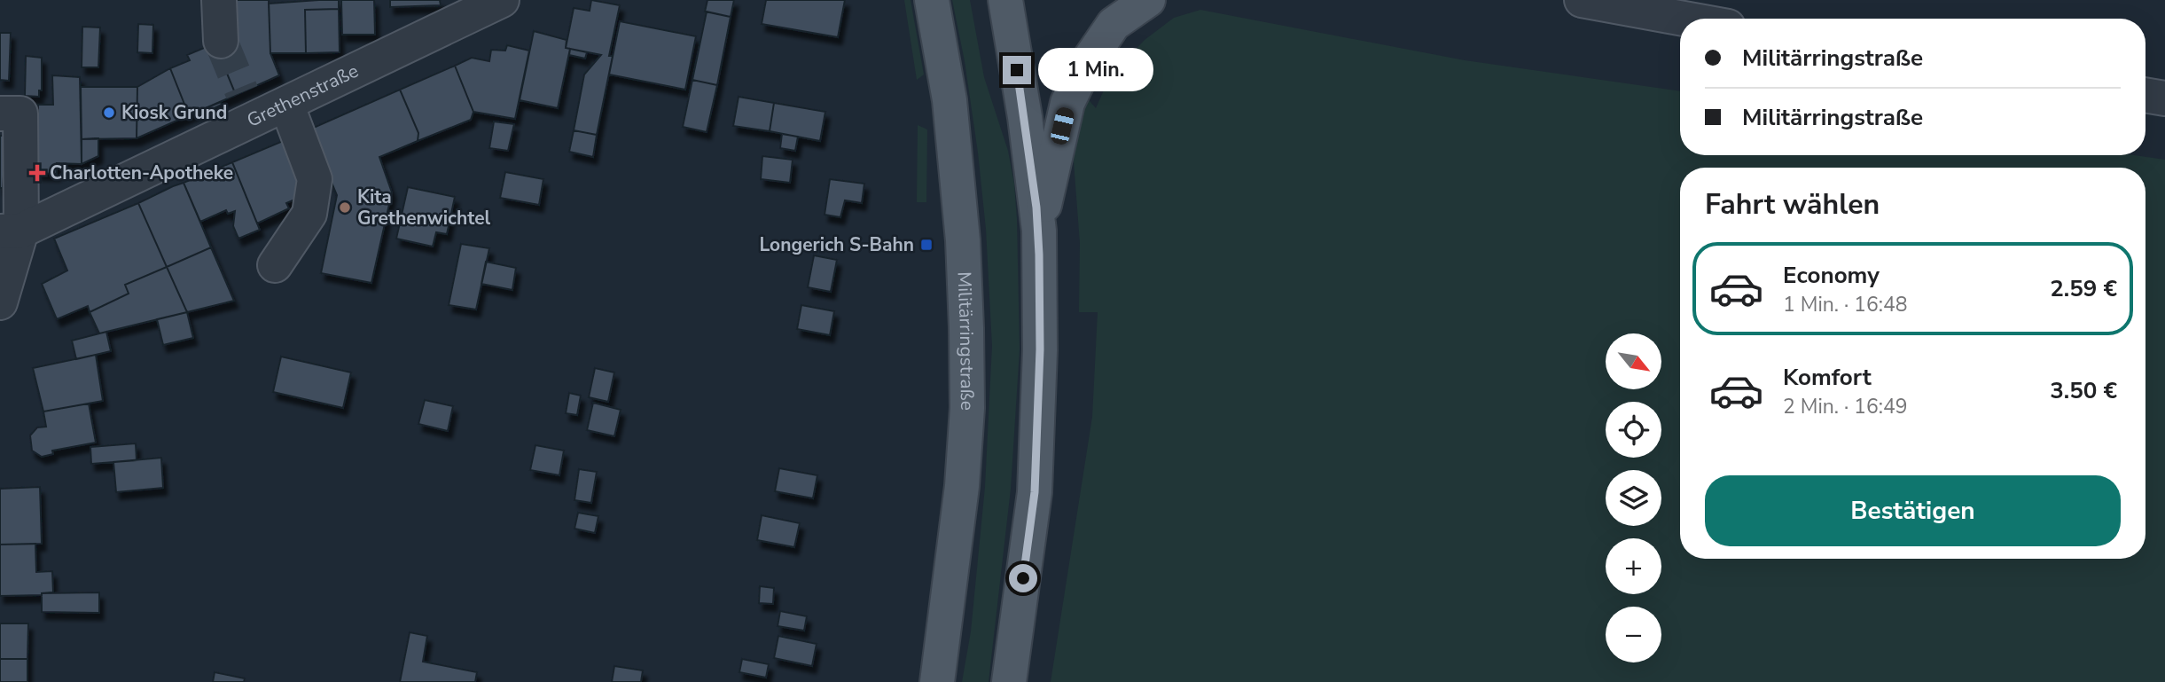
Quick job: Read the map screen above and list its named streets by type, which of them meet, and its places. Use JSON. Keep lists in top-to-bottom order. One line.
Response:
{"streets":{"main road":["Militärringstraße"],"street":["Grethenstraße"]},"places":{"other":["Kiosk Grund","Kita Grethenwichtel"],"health":["Charlotten-Apotheke"],"transit":["Longerich S-Bahn"]},"north":"bottom right","page":{"banner":["Militärringstraße","Militärringstraße"],"bubble":"1 Min.","heading":"Fahrt wählen","list":[{"name":"Economy","note":"1 Min. · 16:48","value":"2.59 €"},{"name":"Komfort","note":"2 Min. · 16:49","value":"3.50 €"}],"map_buttons":["+","−"],"buttons":"Bestätigen"}}
